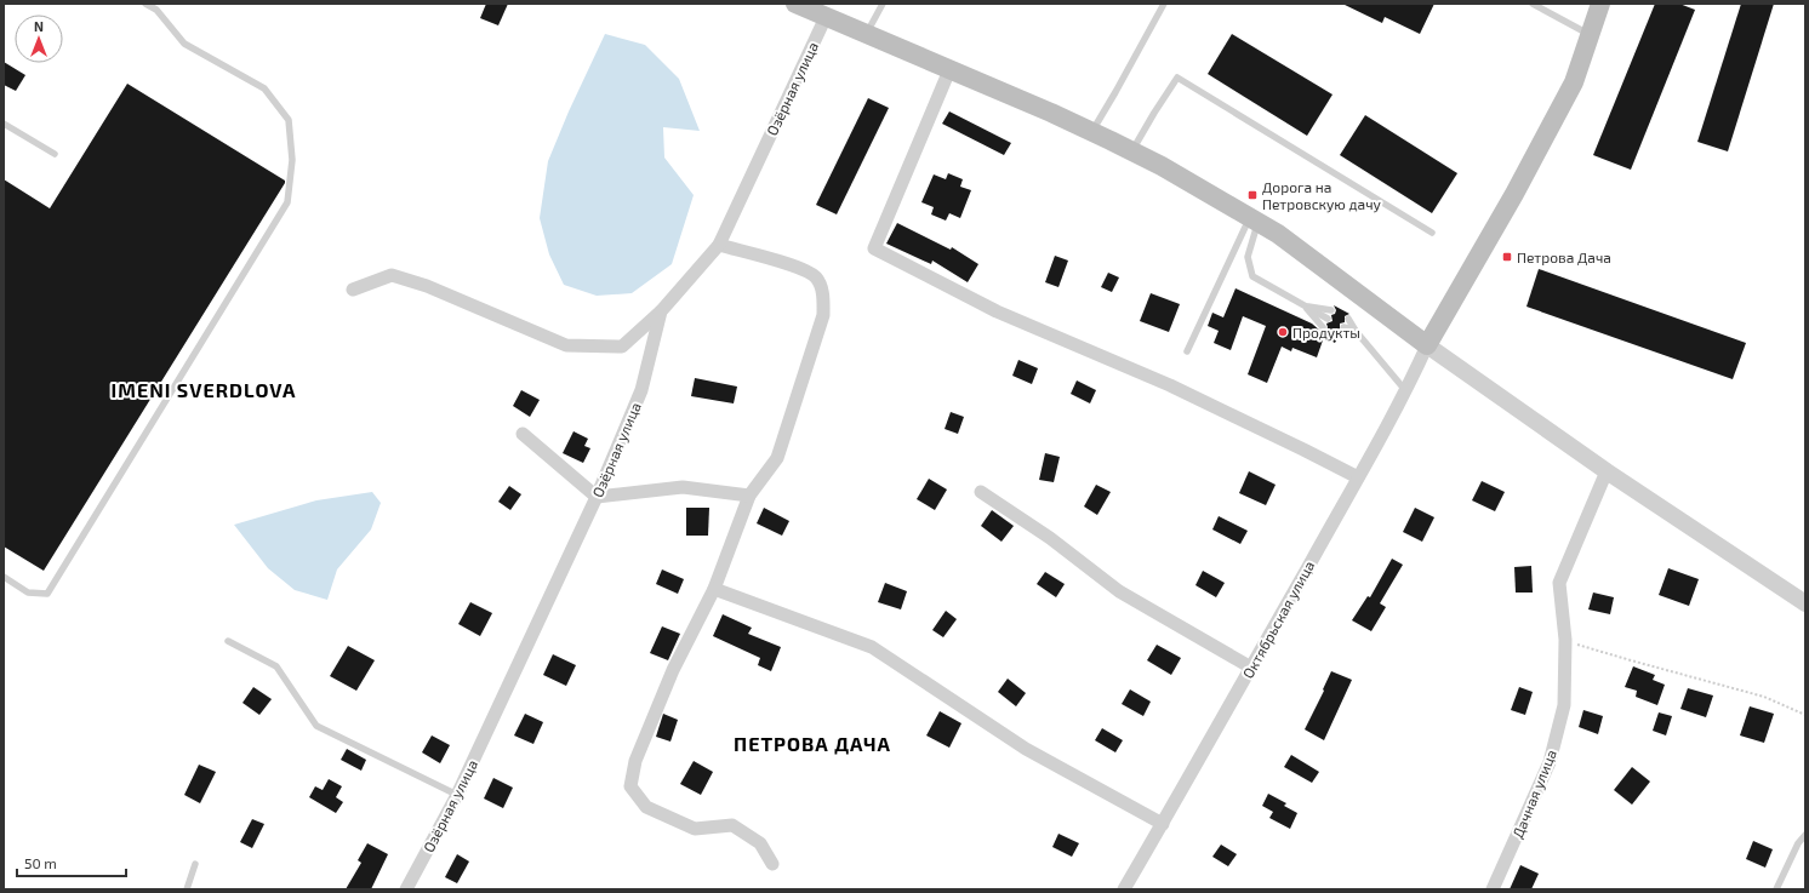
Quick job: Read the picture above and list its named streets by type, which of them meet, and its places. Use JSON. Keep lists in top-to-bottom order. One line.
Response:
{"streets":{"street":["Озёрная улица","Октябрьская улица","Дачная улица"]},"districts":["IMENI SVERDLOVA","ПЕТРОВА ДАЧА"],"places":{"transit":["Дорога на Петровскую дачу","Петрова Дача"],"other":["Продукты"]},"scale_bar":"50 m","north":"top"}
